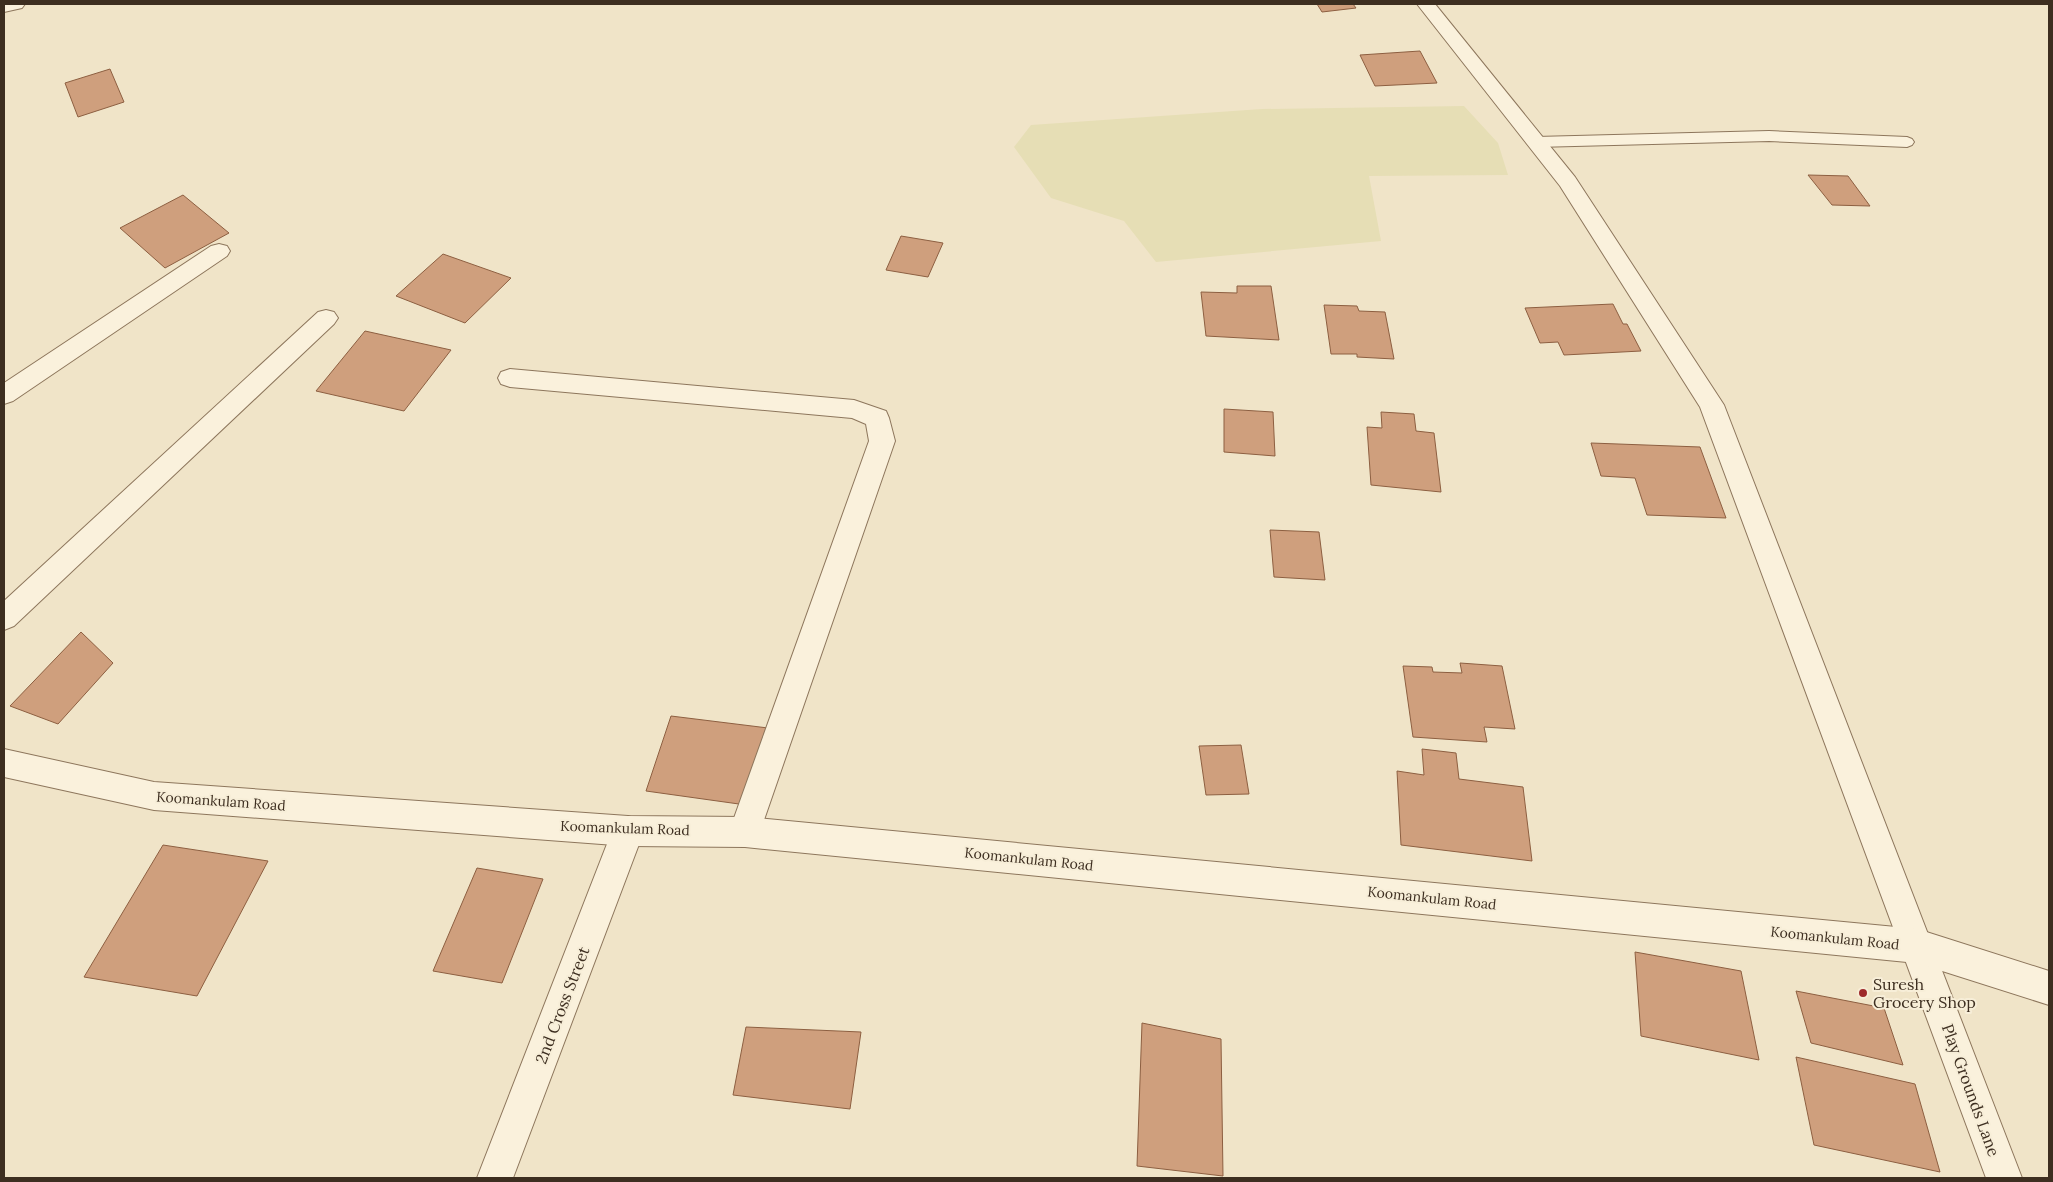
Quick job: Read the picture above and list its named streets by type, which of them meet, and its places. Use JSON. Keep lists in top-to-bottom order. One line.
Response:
{"streets":{"street":["Koomankulam Road","2nd Cross Street","Play Grounds Lane"]},"crossings":[["Koomankulam Road","2nd Cross Street"],["Koomankulam Road","Play Grounds Lane"]],"places":["Suresh Grocery Shop"]}
